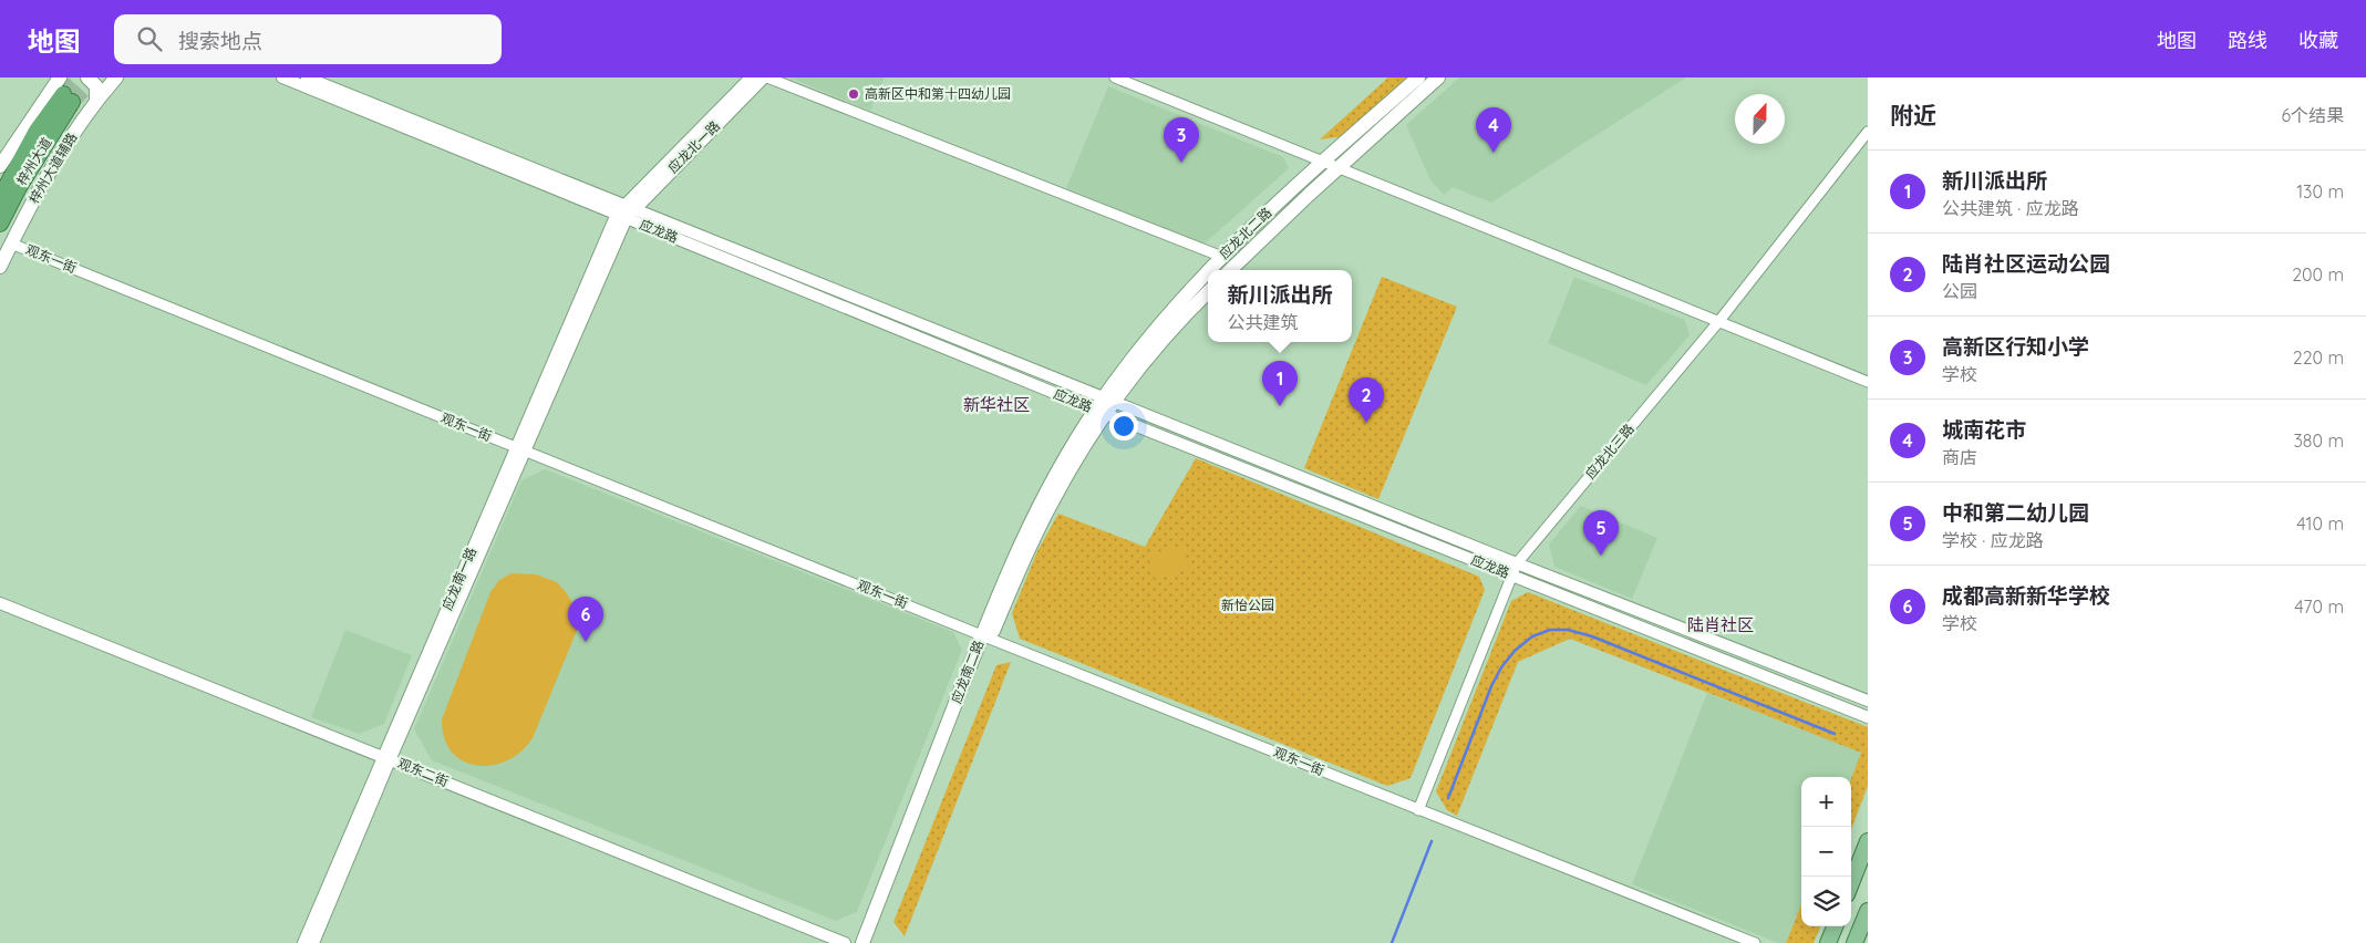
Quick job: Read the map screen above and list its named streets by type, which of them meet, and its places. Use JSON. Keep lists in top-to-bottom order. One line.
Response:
{"streets":{"highway":["梓州大道"],"main road":["梓州大道辅路","应龙北二路","应龙南二路"],"street":["应龙北一路","应龙路","观东一街","应龙北三路","应龙南一路","观东二街"]},"crossings":[["应龙北一路","应龙路"],["应龙北一路","应龙南一路"],["梓州大道辅路","观东一街"],["应龙路","应龙北二路"],["应龙路","应龙北三路"],["应龙路","应龙南一路"],["应龙路","应龙南二路"],["应龙北二路","应龙南二路"],["观东一街","应龙北三路"],["观东一街","应龙南一路"],["观东一街","应龙南二路"],["应龙南一路","观东二街"]],"districts":["新华社区","陆肖社区"],"parks":["新怡公园"],"places":["高新区中和第十四幼儿园"],"north":"top","page":{"header":"地图","search":"搜索地点","nav":["地图","路线","收藏"],"heading":["附近","6个结果"],"pins":["4","3","1","2","5","6"],"list":[{"mark":"1","name":"新川派出所","note":"公共建筑 · 应龙路","value":"130 m"},{"mark":"2","name":"陆肖社区运动公园","note":"公园","value":"200 m"},{"mark":"3","name":"高新区行知小学","note":"学校","value":"220 m"},{"mark":"4","name":"城南花市","note":"商店","value":"380 m"},{"mark":"5","name":"中和第二幼儿园","note":"学校 · 应龙路","value":"410 m"},{"mark":"6","name":"成都高新新华学校","note":"学校","value":"470 m"}],"popup":["新川派出所","公共建筑"],"map_buttons":["+","−"]}}
